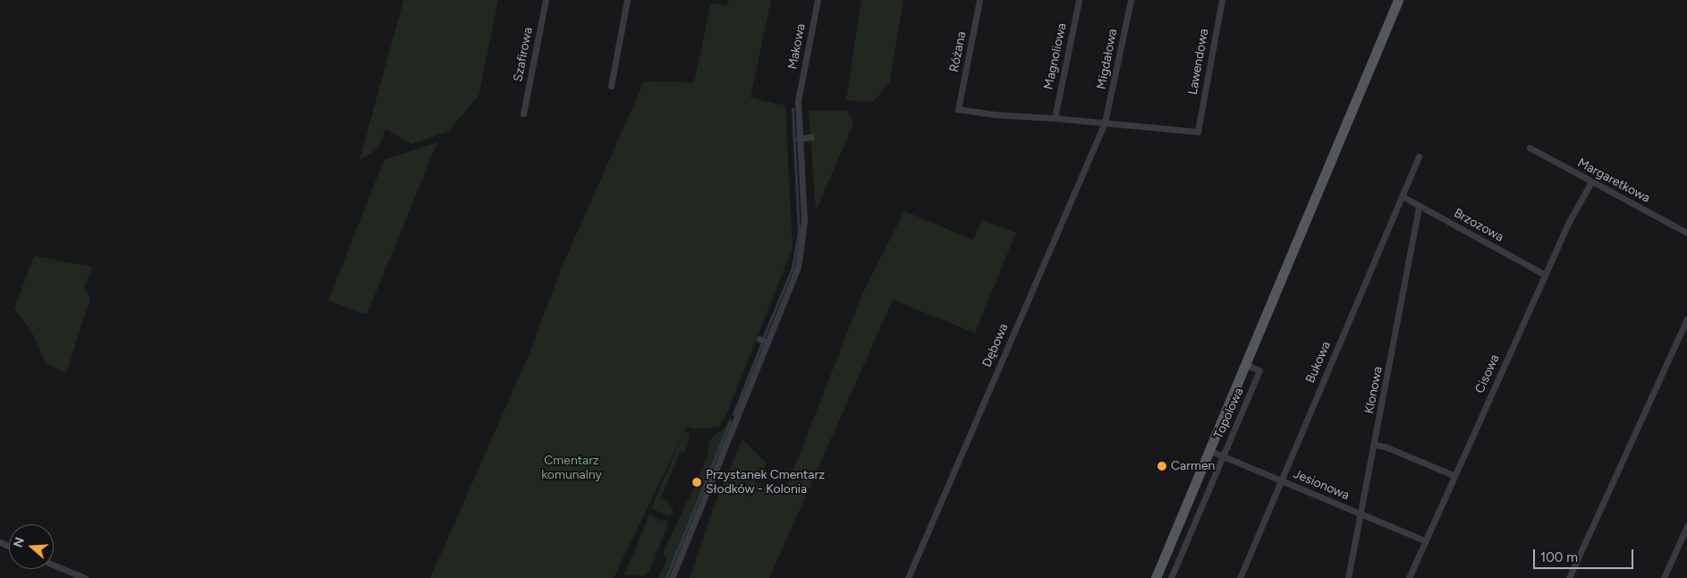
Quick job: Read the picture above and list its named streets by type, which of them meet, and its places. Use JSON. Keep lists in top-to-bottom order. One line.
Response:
{"streets":{"street":["Makowa","Różana","Szafirowa","Magnoliowa","Migdałowa","Lawendowa","Margaretkowa","Brzozowa","Dębowa","Bukowa","Cisowa","Klonowa","Topolowa","Jesionowa"]},"crossings":[["Różana","Magnoliowa"],["Migdałowa","Lawendowa"],["Migdałowa","Dębowa"],["Lawendowa","Dębowa"],["Margaretkowa","Cisowa"],["Brzozowa","Bukowa"],["Brzozowa","Cisowa"],["Brzozowa","Klonowa"],["Bukowa","Jesionowa"],["Cisowa","Jesionowa"],["Klonowa","Jesionowa"],["Topolowa","Jesionowa"]],"parks":["Cmentarz komunalny"],"places":["Carmen","Przystanek Cmentarz Słodków - Kolonia"],"scale_bar":"100 m","north":"left"}
